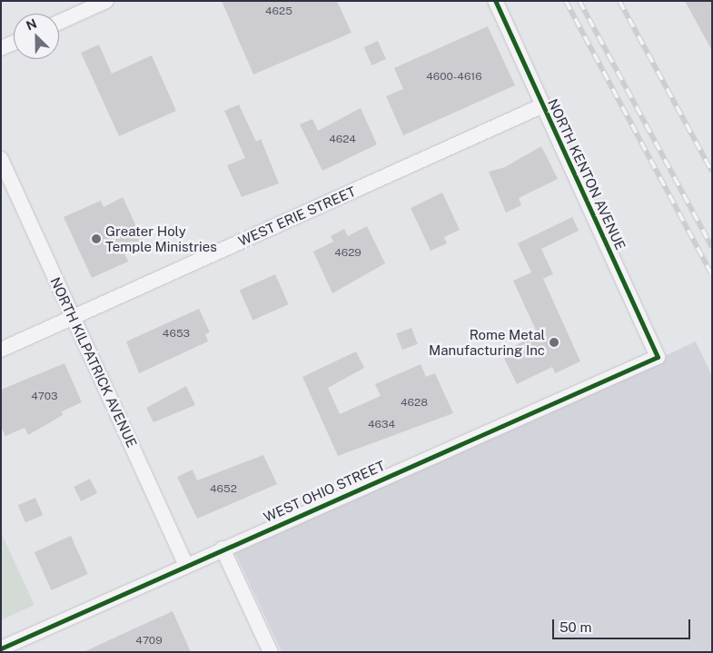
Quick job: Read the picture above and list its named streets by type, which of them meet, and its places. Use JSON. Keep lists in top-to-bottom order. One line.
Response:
{"streets":{"street":["NORTH KENTON AVENUE","WEST ERIE STREET","NORTH KILPATRICK AVENUE","WEST OHIO STREET"]},"crossings":[["NORTH KENTON AVENUE","WEST ERIE STREET"],["NORTH KENTON AVENUE","WEST OHIO STREET"],["WEST ERIE STREET","NORTH KILPATRICK AVENUE"],["NORTH KILPATRICK AVENUE","WEST OHIO STREET"]],"places":["Greater Holy Temple Ministries","Rome Metal Manufacturing Inc"],"house_numbers":["4625","4600-4616","4624","4629","4653","4703","4628","4634","4652","4709"],"scale_bar":"50 m","north":"top left"}
